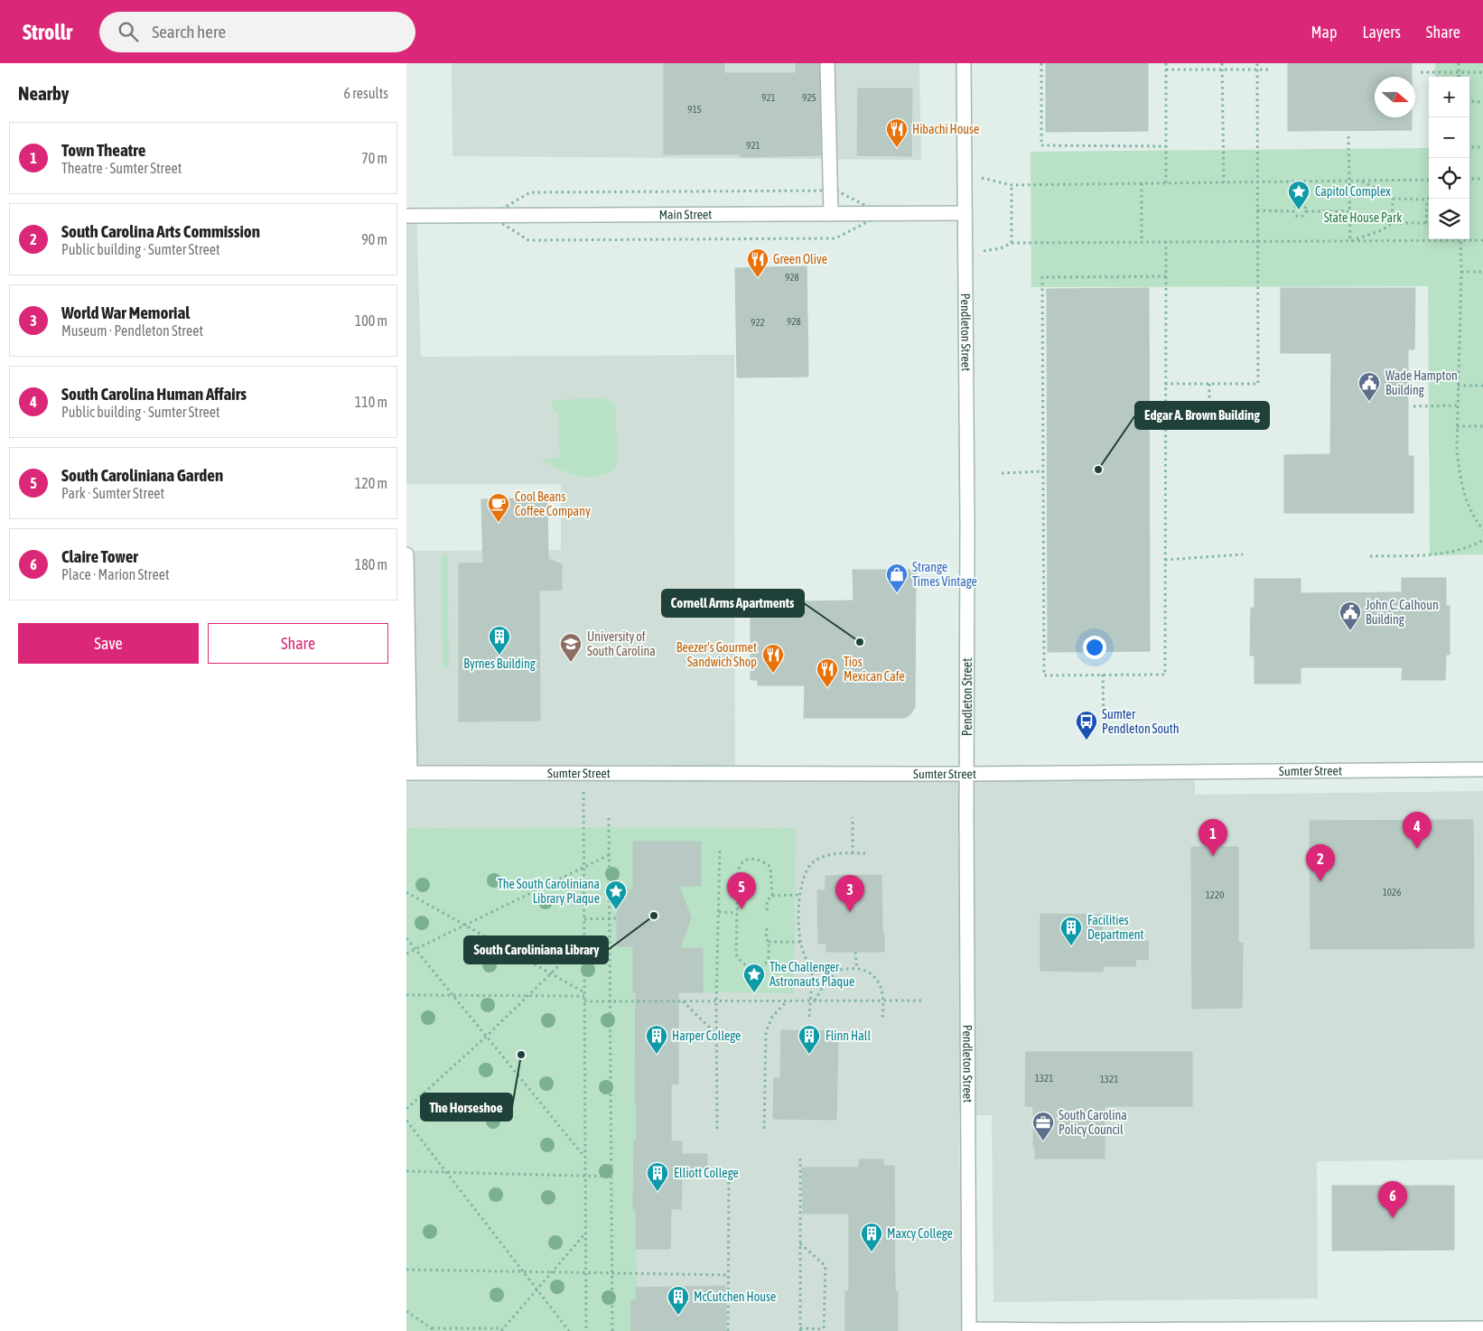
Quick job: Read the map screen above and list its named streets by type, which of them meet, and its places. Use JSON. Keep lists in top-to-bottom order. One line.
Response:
{"streets":{"street":["Main Street","Pendleton Street","Sumter Street"]},"crossings":[["Main Street","Pendleton Street"],["Pendleton Street","Sumter Street"]],"parks":["State House Park"],"places":{"restaurant":["Hibachi House","Green Olive","Beezer's Gourmet Sandwich Shop","Tios Mexican Cafe"],"place":["Capitol Complex","The South Caroliniana Library Plaque","The Challenger Astronauts Plaque"],"public building":["Wade Hampton Building","John C. Calhoun Building"],"other":["Edgar A. Brown Building","Cornell Arms Apartments","South Caroliniana Library","The Horseshoe"],"cafe":["Cool Beans Coffee Company"],"shop":["Strange Times Vintage"],"building":["Byrnes Building","Facilities Department","Harper College","Flinn Hall","Elliott College","Maxcy College","McCutchen House"],"school or university":["University of South Carolina"],"bus stop":["Sumter Pendleton South"],"office":["South Carolina Policy Council"]},"house_numbers":["921","925","915","921","928","928","922","1026","1220","1321","1321"],"north":"right","page":{"header":"Strollr","search":"Search here","nav":["Map","Layers","Share"],"heading":["Nearby","6 results"],"map_buttons":["+","−"],"list":[{"mark":"1","name":"Town Theatre","note":"Theatre · Sumter Street","value":"70 m"},{"mark":"2","name":"South Carolina Arts Commission","note":"Public building · Sumter Street","value":"90 m"},{"mark":"3","name":"World War Memorial","note":"Museum · Pendleton Street","value":"100 m"},{"mark":"4","name":"South Carolina Human Affairs","note":"Public building · Sumter Street","value":"110 m"},{"mark":"5","name":"South Caroliniana Garden","note":"Park · Sumter Street","value":"120 m"},{"mark":"6","name":"Claire Tower","note":"Place · Marion Street","value":"180 m"}],"buttons":["Save","Share"],"pins":["4","1","2","5","3","6"]}}
